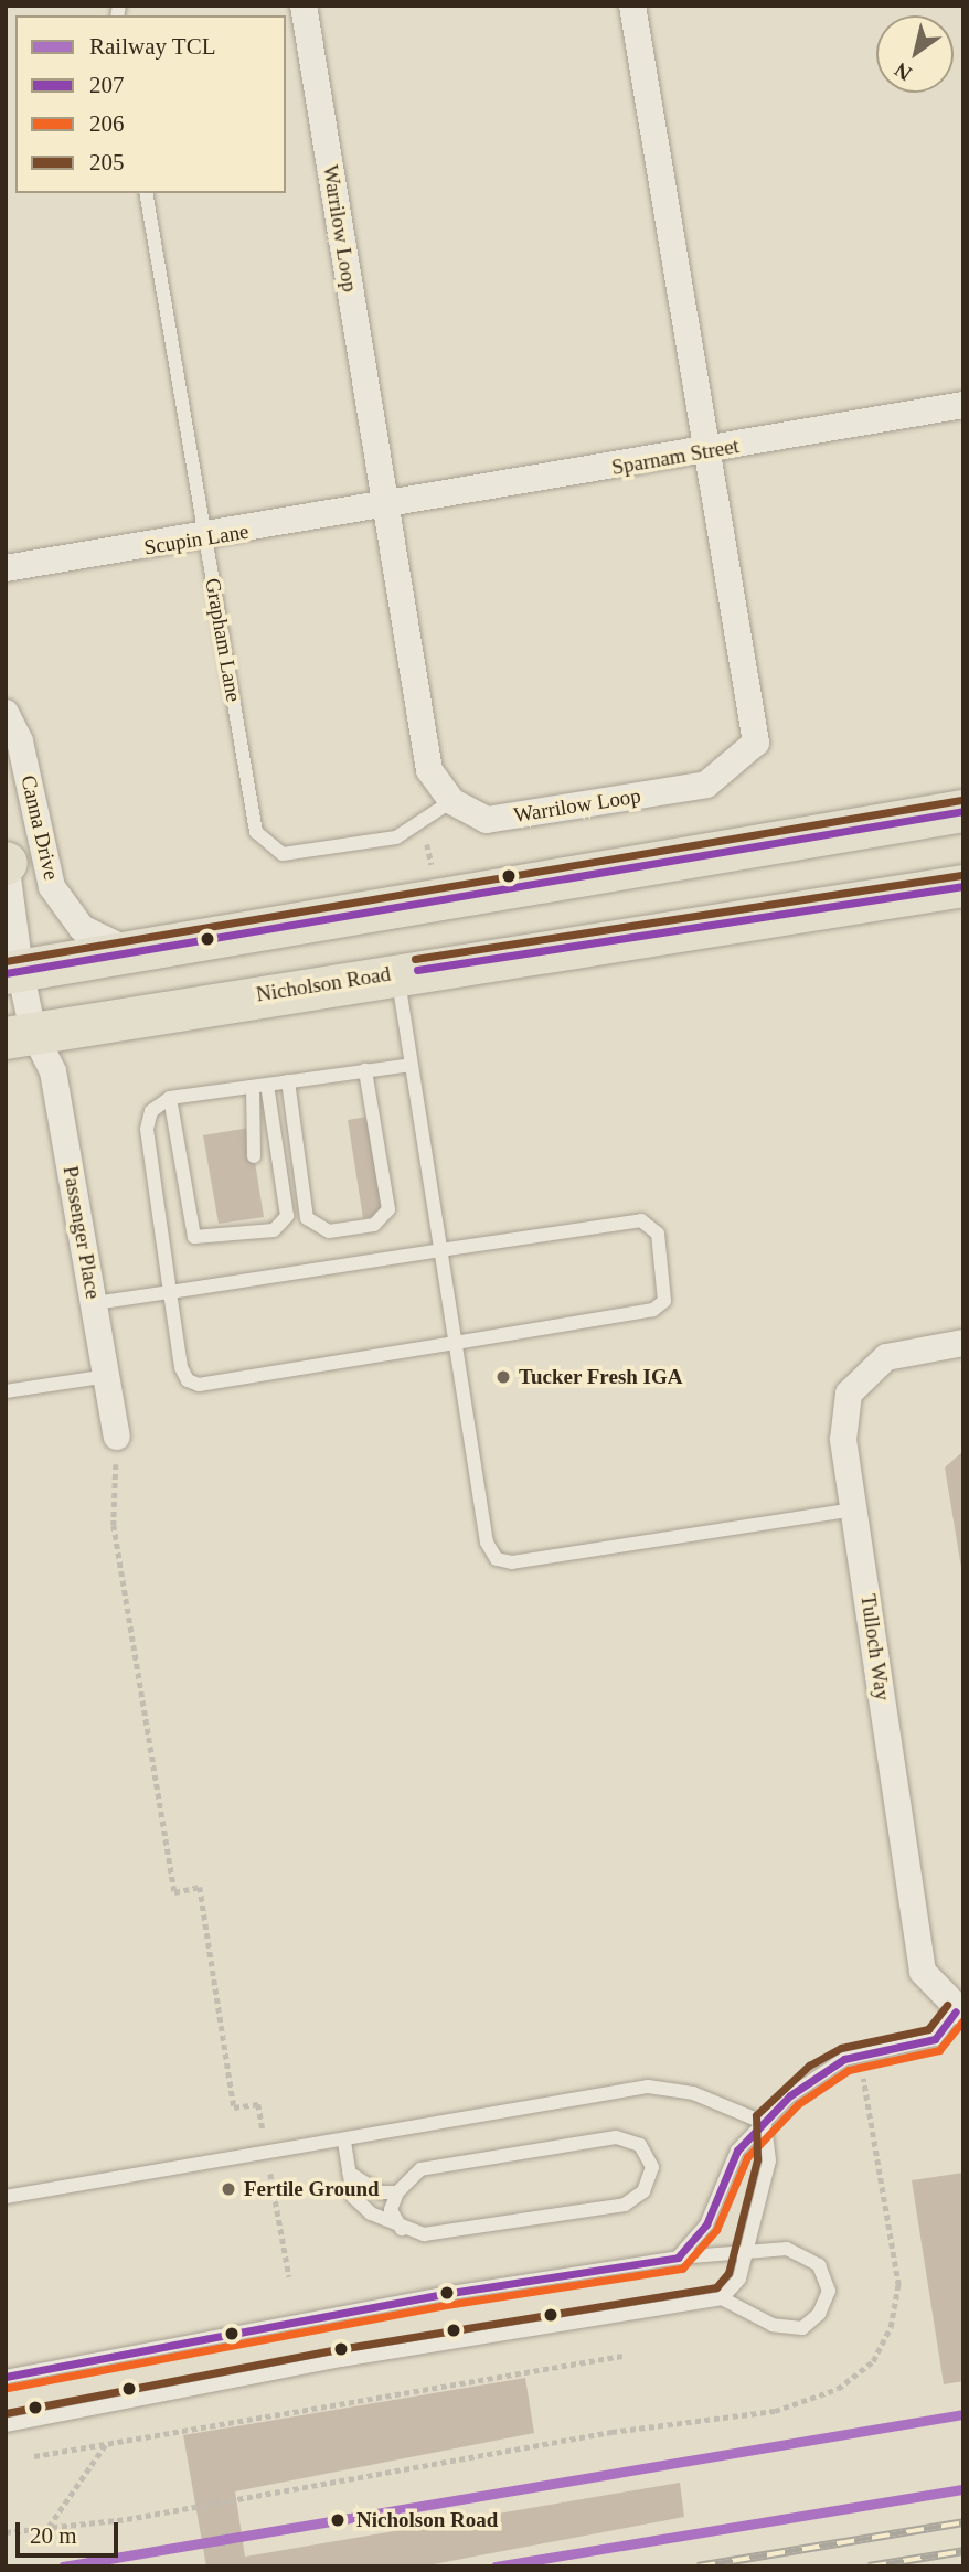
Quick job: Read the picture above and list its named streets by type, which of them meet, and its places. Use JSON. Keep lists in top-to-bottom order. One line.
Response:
{"streets":{"main road":["Nicholson Road"],"street":["Warrilow Loop","Sparnam Street","Scupin Lane","Canna Drive","Passenger Place","Tulloch Way"],"lane":["Grapham Lane"]},"crossings":[["Warrilow Loop","Sparnam Street"],["Warrilow Loop","Scupin Lane"],["Warrilow Loop","Grapham Lane"],["Sparnam Street","Scupin Lane"],["Scupin Lane","Grapham Lane"],["Canna Drive","Nicholson Road"],["Canna Drive","Passenger Place"],["Nicholson Road","Passenger Place"]],"places":["Tucker Fresh IGA","Fertile Ground","Nicholson Road"],"lines":["transit line 205","transit line 207","transit line 206","rail line TCL"],"legend":["Railway TCL","207","206","205"],"scale_bar":"20 m","north":"bottom left"}
